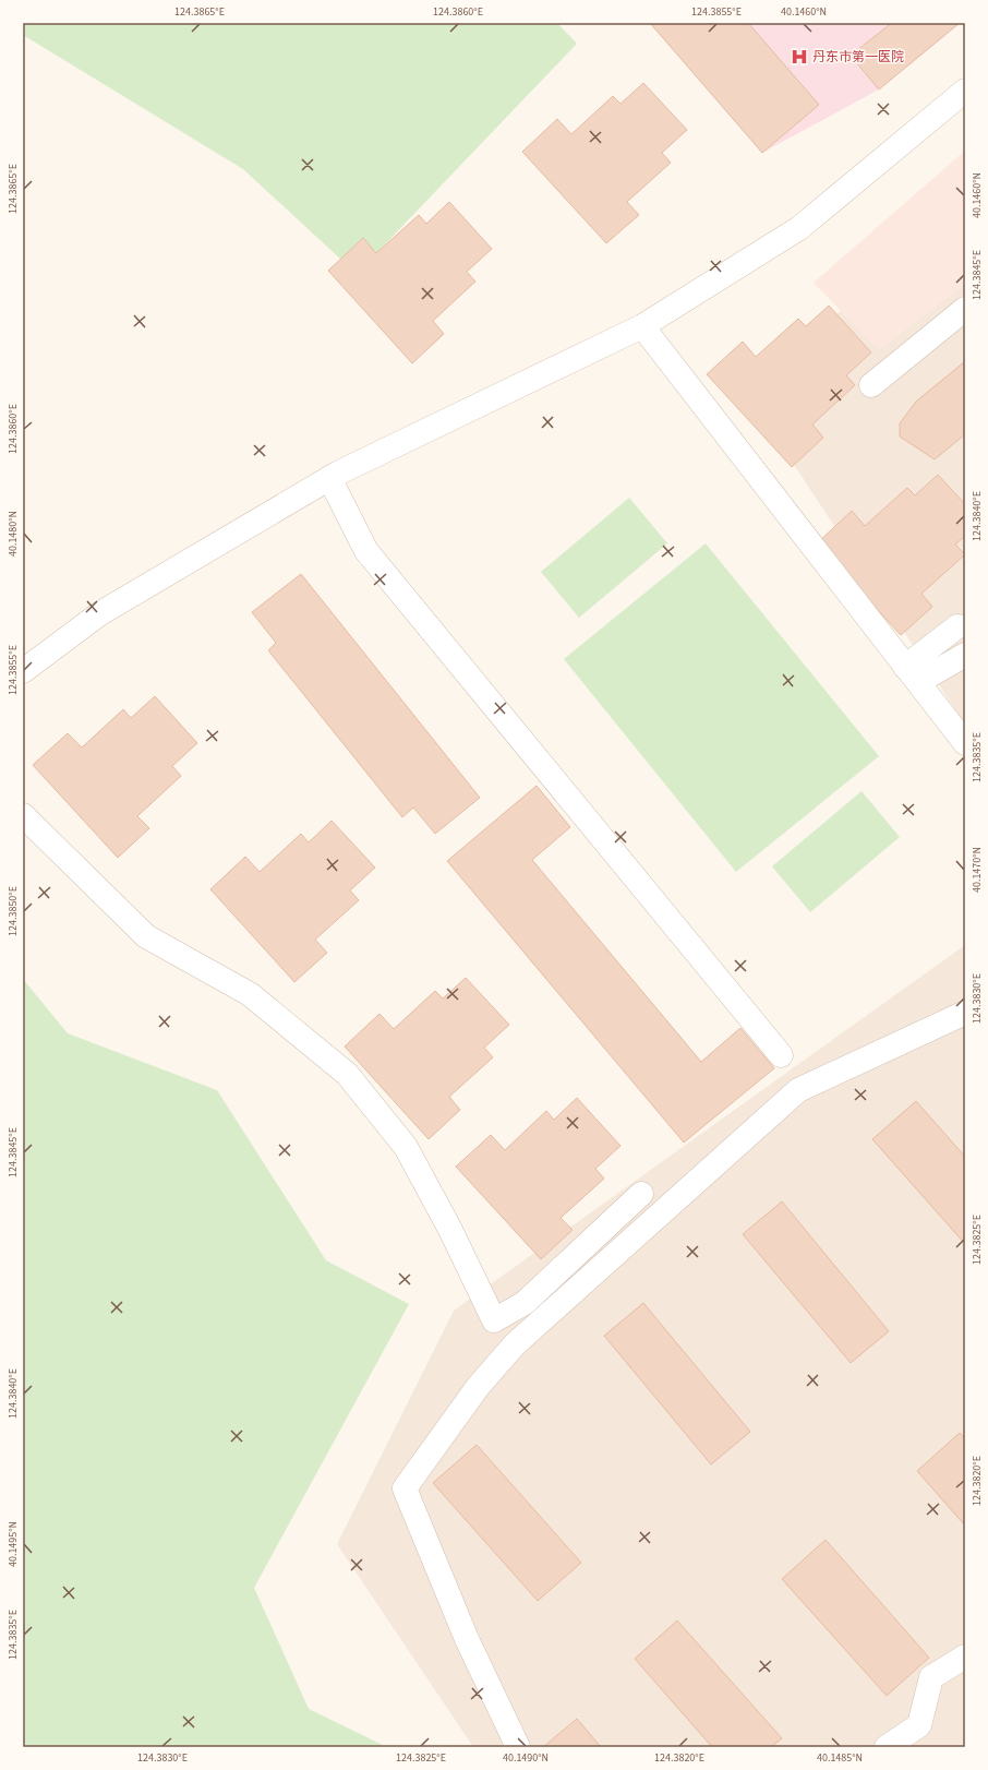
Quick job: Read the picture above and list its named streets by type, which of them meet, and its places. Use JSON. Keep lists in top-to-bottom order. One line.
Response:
{"places":{"hospital":["丹东市第一医院"]},"coordinates":["124.3865°E","124.3860°E","124.3855°E","40.1460°N","124.3845°E","124.3840°E","40.1480°N","124.3835°E","40.1470°N","124.3850°E","124.3830°E","124.3825°E","124.3820°E","40.1495°N","40.1490°N","40.1485°N"]}
